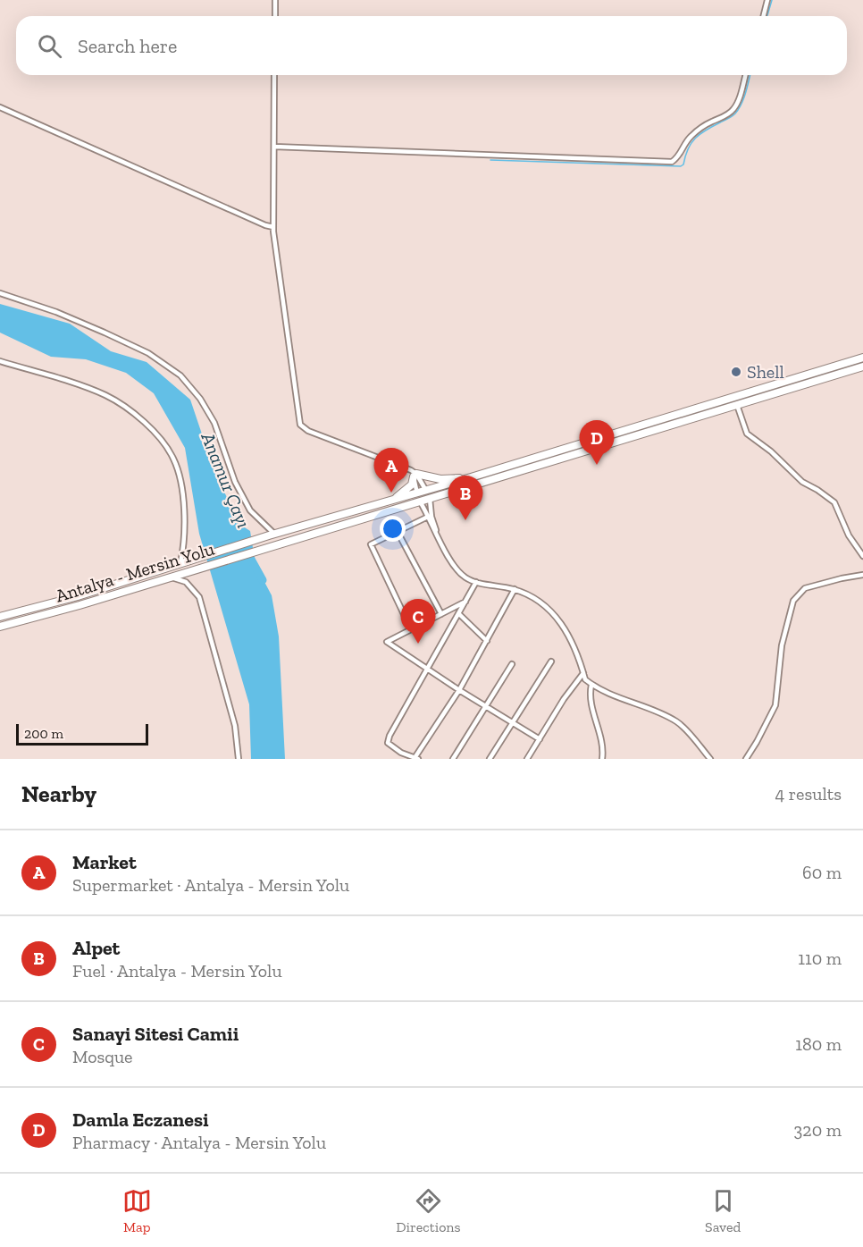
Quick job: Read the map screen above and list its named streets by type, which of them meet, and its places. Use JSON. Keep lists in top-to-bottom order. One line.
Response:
{"streets":{"highway":["Antalya - Mersin Yolu"]},"water":["Anamur Çayı"],"places":["Shell"],"scale_bar":"200 m","page":{"search":"Search here","pins":["D","A","B","C"],"scale":"200 m","heading":["Nearby","4 results"],"list":[{"mark":"A","name":"Market","note":"Supermarket · Antalya - Mersin Yolu","value":"60 m"},{"mark":"B","name":"Alpet","note":"Fuel · Antalya - Mersin Yolu","value":"110 m"},{"mark":"C","name":"Sanayi Sitesi Camii","note":"Mosque","value":"180 m"},{"mark":"D","name":"Damla Eczanesi","note":"Pharmacy · Antalya - Mersin Yolu","value":"320 m"}],"nav":["Map","Directions","Saved"]}}
